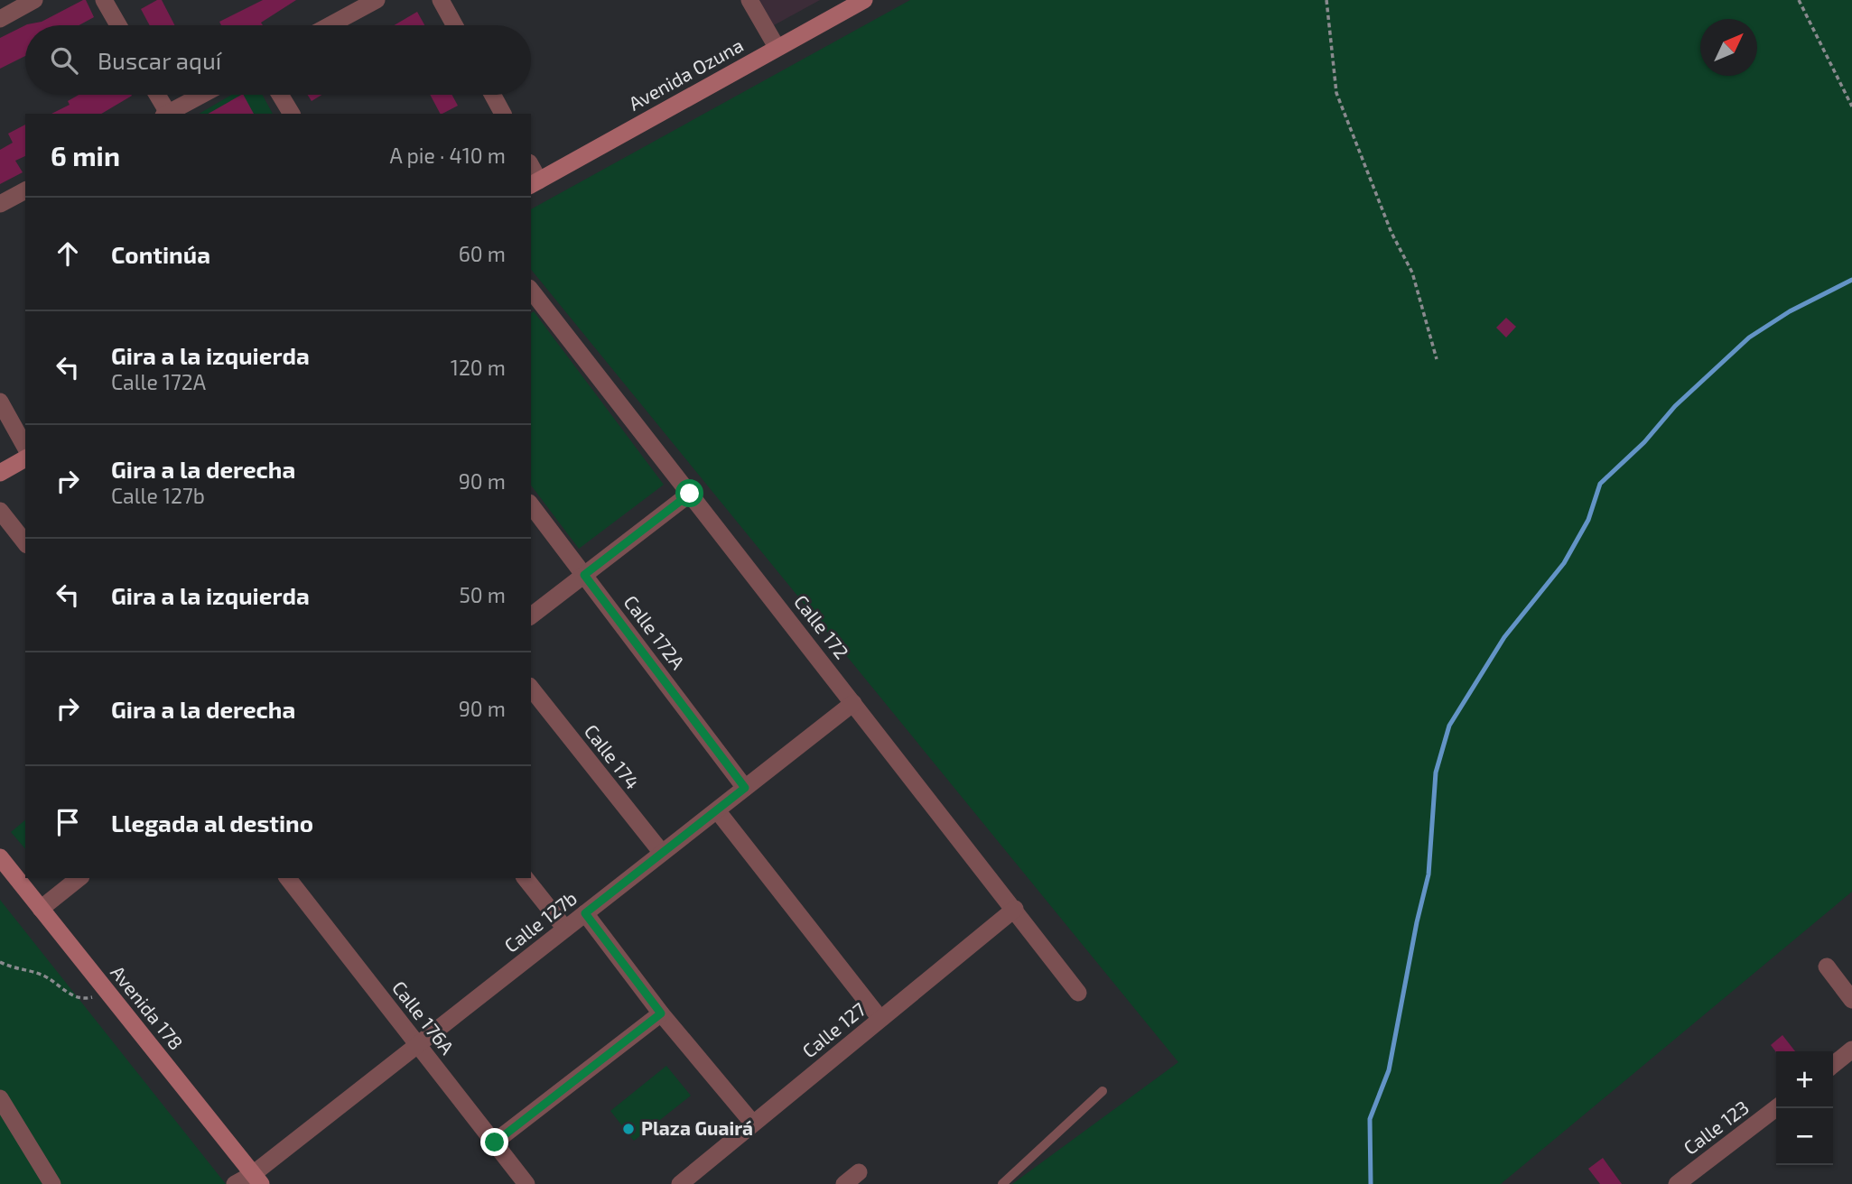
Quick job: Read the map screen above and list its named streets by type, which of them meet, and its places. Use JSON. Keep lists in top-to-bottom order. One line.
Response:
{"streets":{"main road":["Avenida Ozuna","Avenida 178"],"street":["Calle 172","Calle 172A","Calle 174","Calle 127b","Calle 176A","Calle 127","Calle 123"]},"crossings":[["Calle 172","Calle 127b"],["Calle 172","Calle 127"],["Calle 172A","Calle 127b"],["Calle 174","Calle 127b"],["Calle 127b","Avenida 178"],["Calle 127b","Calle 176A"]],"places":["Plaza Guairá"],"north":"top right","page":{"search":"Buscar aquí","heading":["6 min","A pie · 410 m"],"list":[["Continúa","60 m"],["Gira a la izquierda","Calle 172A","120 m"],["Gira a la derecha","Calle 127b","90 m"],["Gira a la izquierda","50 m"],["Gira a la derecha","90 m"],"Llegada al destino"],"map_buttons":["+","−"]}}
